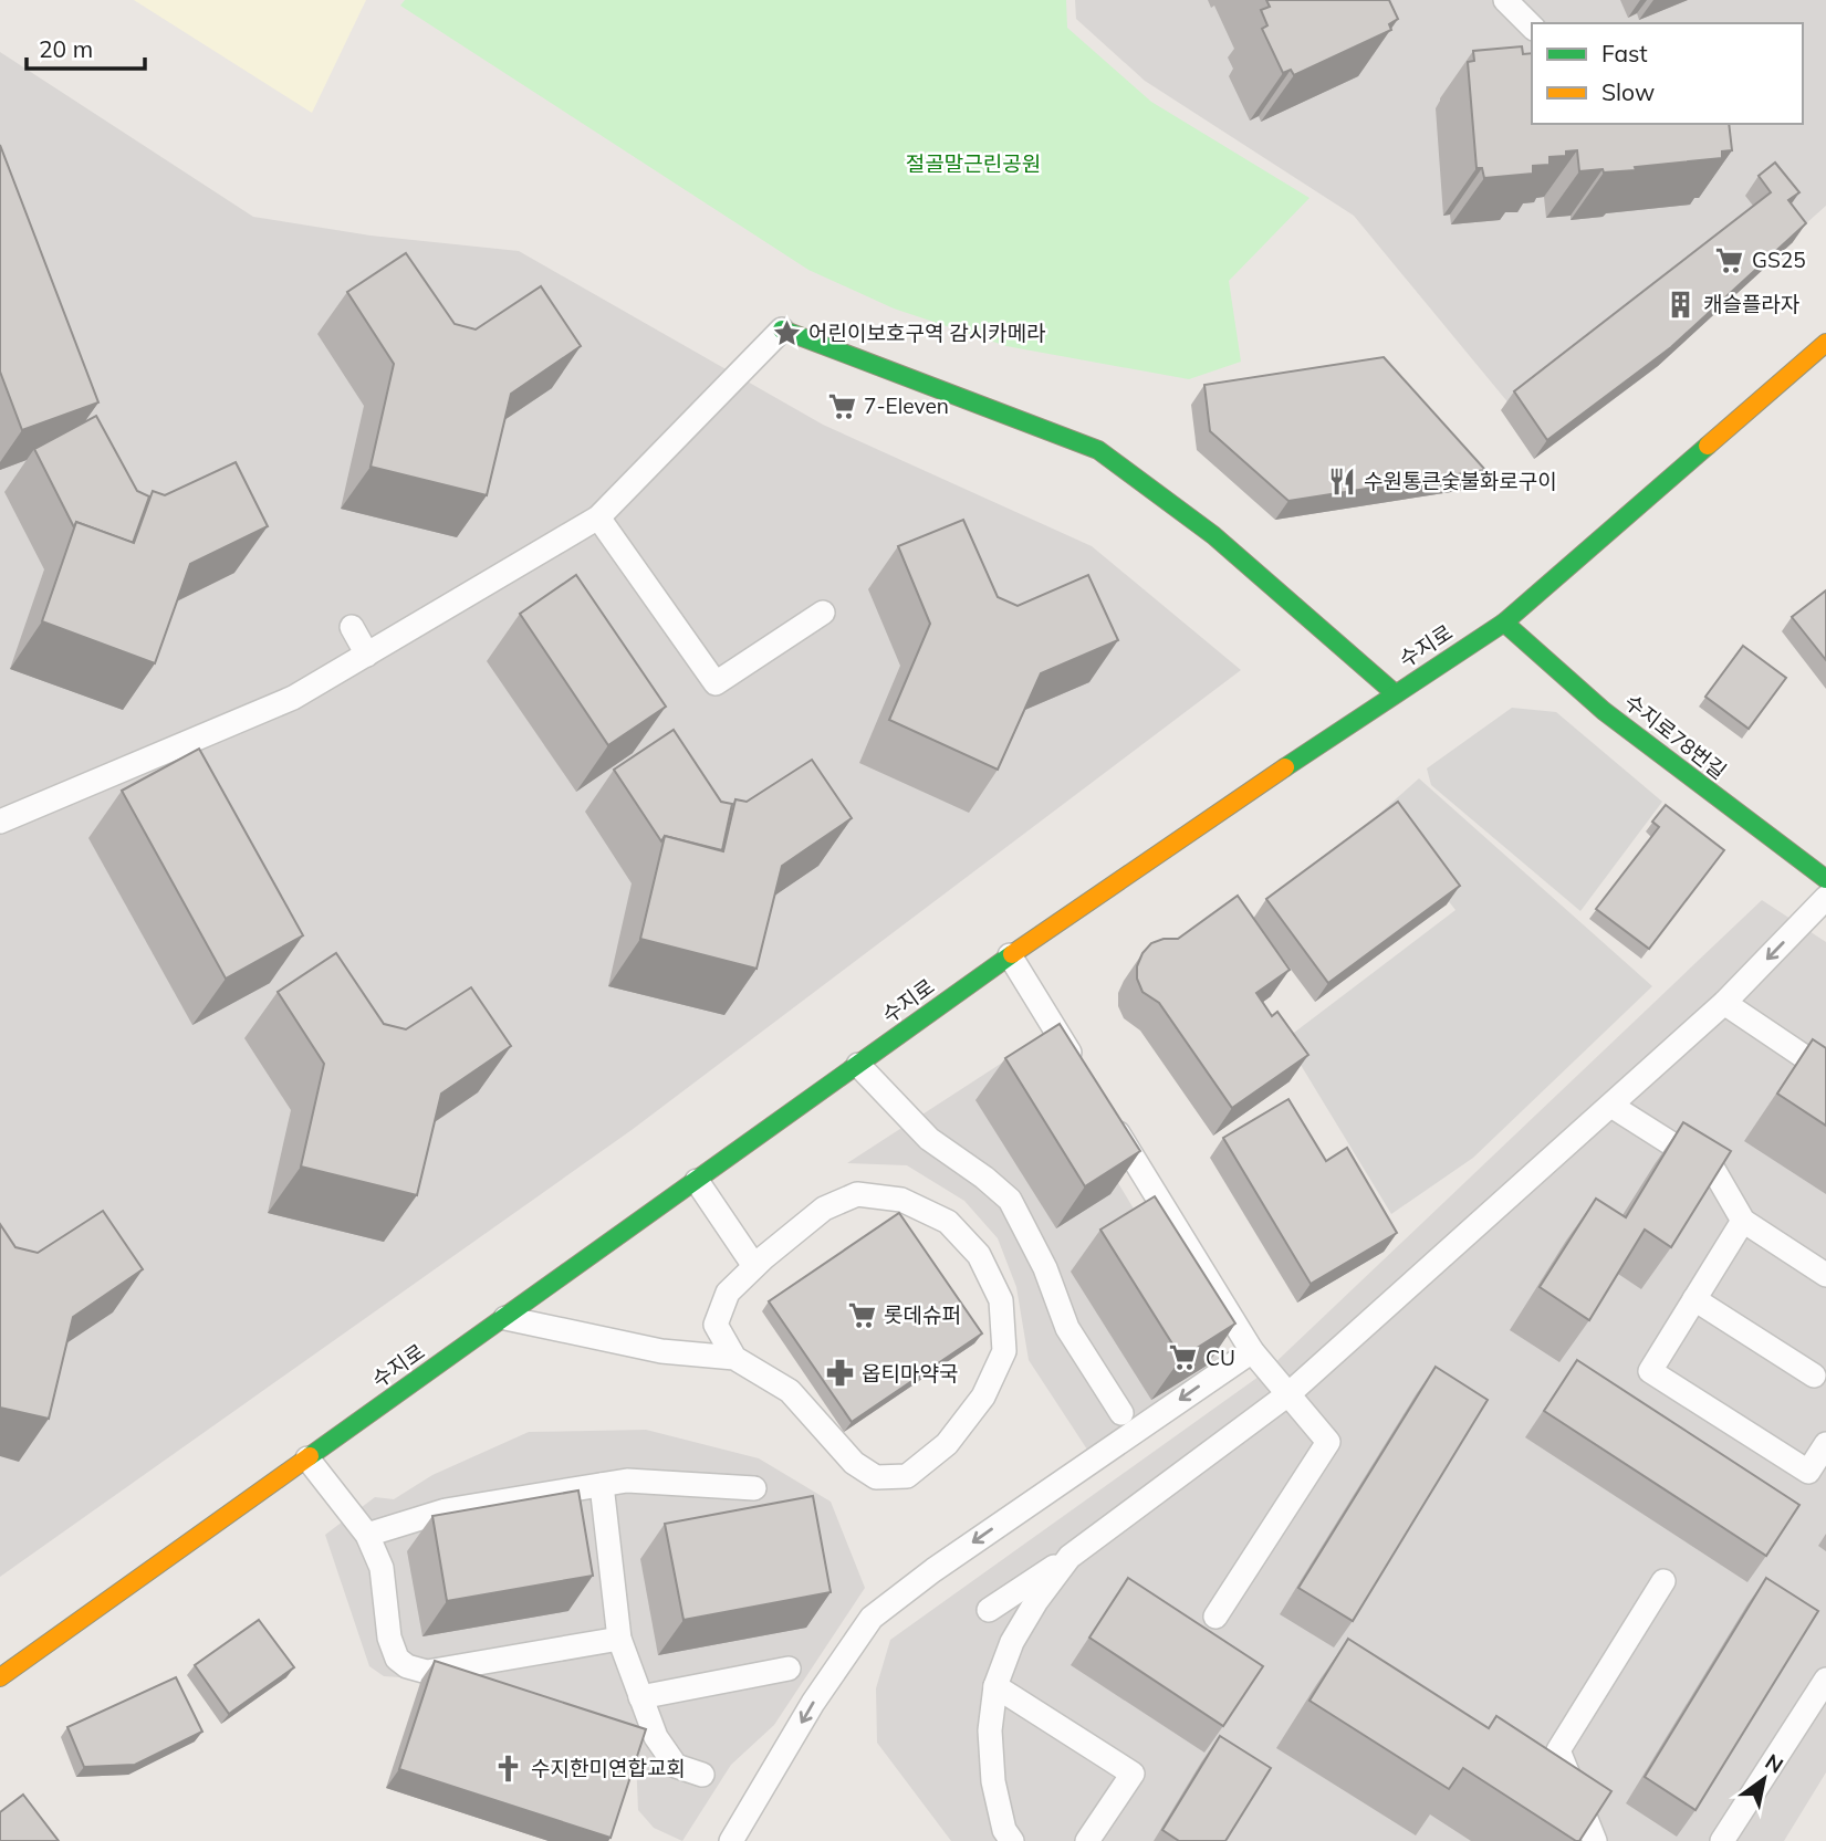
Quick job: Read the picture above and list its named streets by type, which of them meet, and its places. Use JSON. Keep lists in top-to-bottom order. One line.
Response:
{"streets":{"main road":["수지로","수지로78번길"]},"crossings":[["수지로","수지로78번길"]],"parks":["절골말근린공원"],"places":{"supermarket":["GS25","7-Eleven","롯데슈퍼","CU"],"building":["캐슬플라자"],"place":["어린이보호구역 감시카메라"],"restaurant":["수원통큰숯불화로구이"],"pharmacy":["옵티마약국"],"church":["수지한미연합교회"]},"legend":["Fast","Slow"],"scale_bar":"20 m","north":"top right"}
